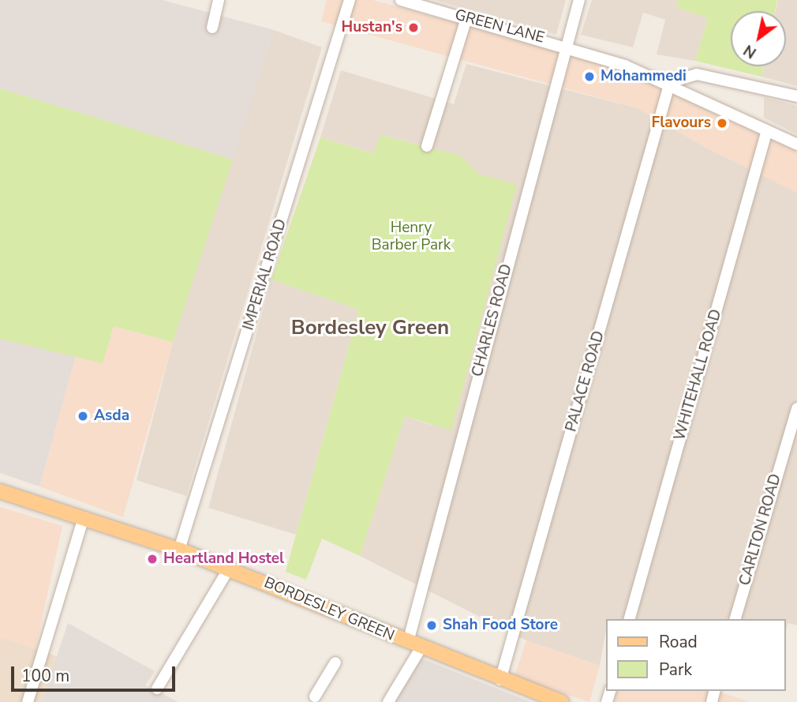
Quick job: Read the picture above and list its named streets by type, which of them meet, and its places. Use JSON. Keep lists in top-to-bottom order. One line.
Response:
{"streets":{"main road":["BORDESLEY GREEN"],"street":["GREEN LANE","IMPERIAL ROAD","CHARLES ROAD","WHITEHALL ROAD","PALACE ROAD","CARLTON ROAD"]},"crossings":[["GREEN LANE","CHARLES ROAD"],["GREEN LANE","PALACE ROAD"],["IMPERIAL ROAD","BORDESLEY GREEN"],["CHARLES ROAD","BORDESLEY GREEN"],["PALACE ROAD","BORDESLEY GREEN"]],"districts":["Bordesley Green"],"parks":["Henry Barber Park"],"places":["Hustan's","Mohammedi","Flavours","Asda","Heartland Hostel","Shah Food Store"],"legend":["Road","Park"],"scale_bar":"100 m","north":"bottom left"}
